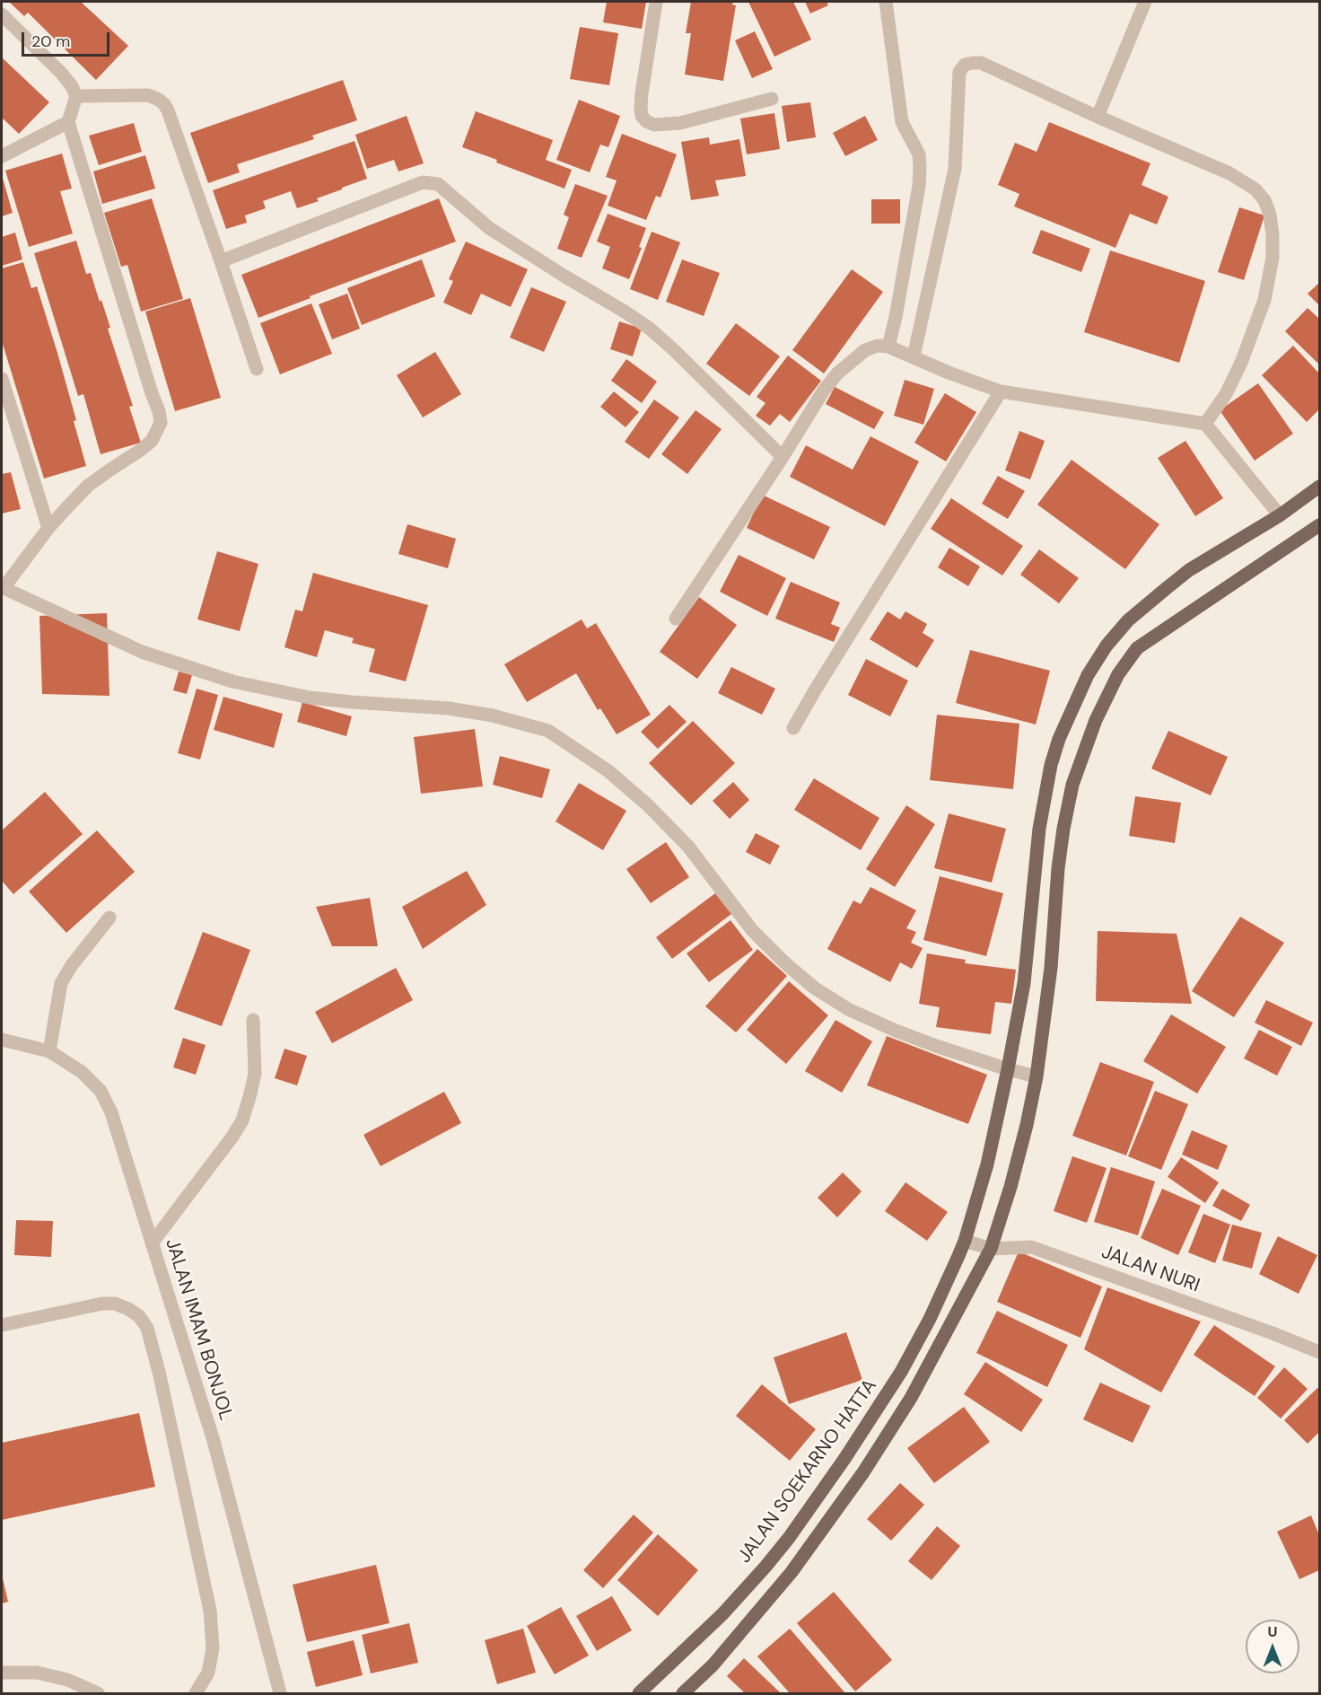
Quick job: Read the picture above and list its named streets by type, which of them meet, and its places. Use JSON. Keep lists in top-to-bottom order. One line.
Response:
{"streets":{"main road":["JALAN SOEKARNO HATTA"],"street":["JALAN NURI","JALAN IMAM BONJOL"]},"crossings":[["JALAN NURI","JALAN SOEKARNO HATTA"]],"scale_bar":"20 m","north":"top"}
